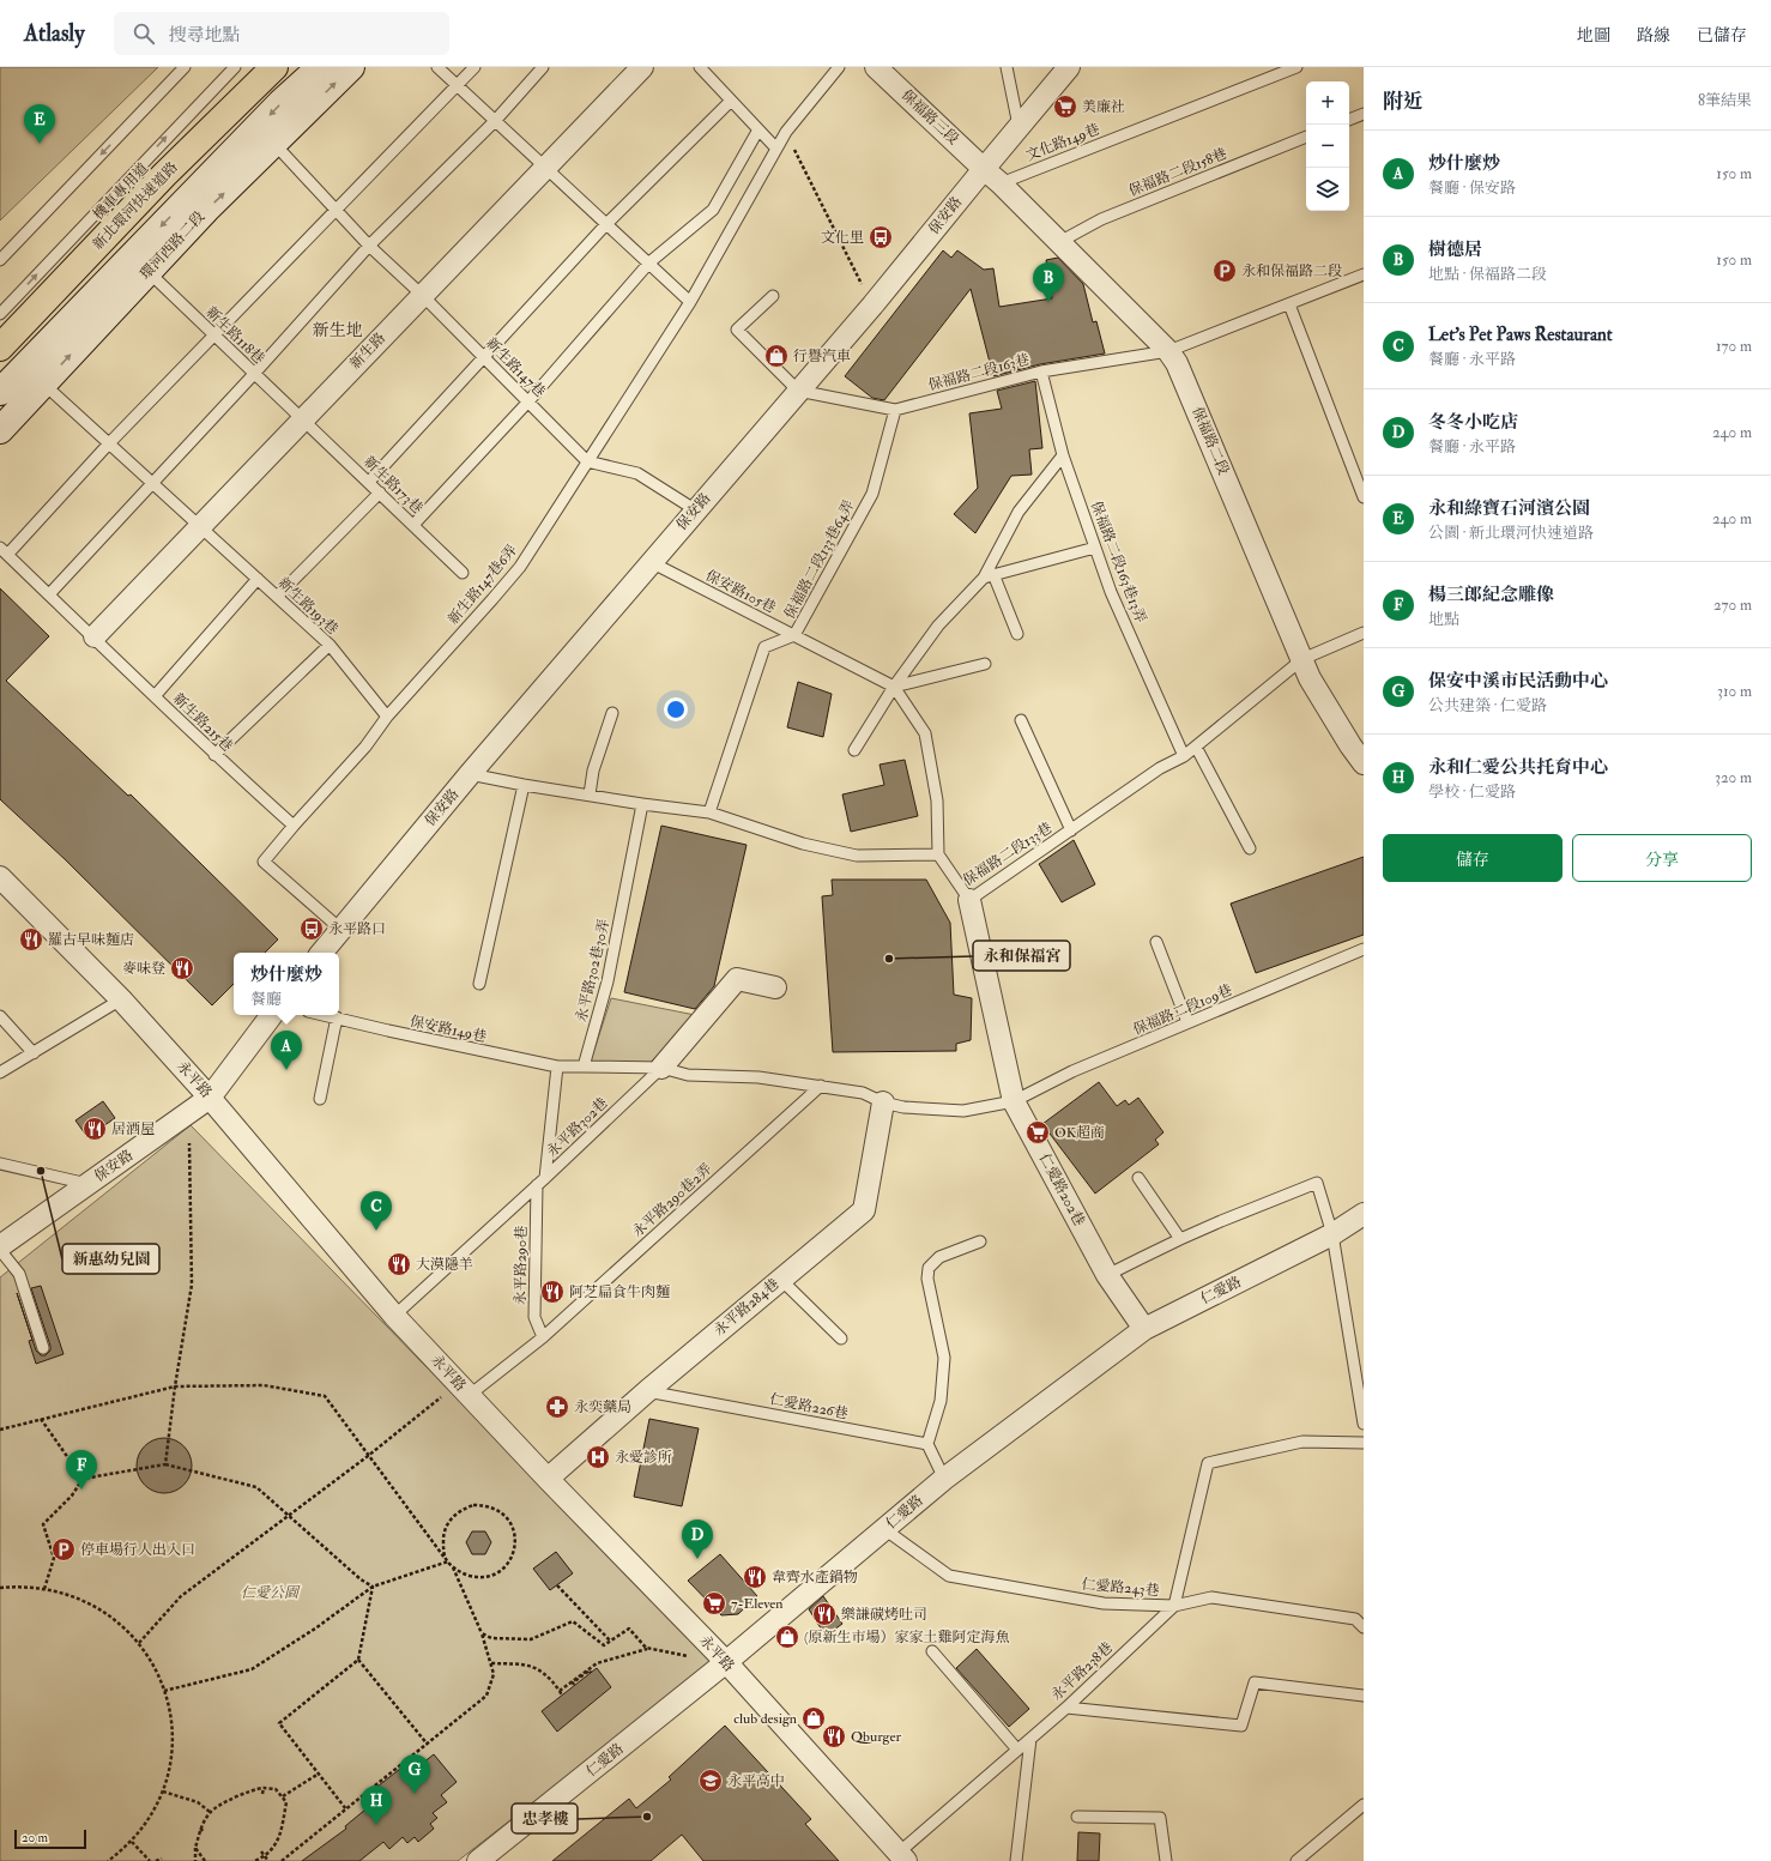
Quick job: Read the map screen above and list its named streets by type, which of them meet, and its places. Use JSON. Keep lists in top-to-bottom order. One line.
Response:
{"streets":{"highway":["新北環河快速道路"],"main road":["環河西路二段"],"street":["保福路三段","保安路","新生路","保福路二段","永平路","仁愛路202巷","仁愛路","永平路284巷"],"lane":["文化路149巷","保福路二段158巷","機車專用道","新生路118巷","新生路147巷","保福路二段163巷","新生路173巷","保福路二段133巷64弄","保福路二段163巷13弄","新生路147巷6弄","保安路105巷","新生路193巷","新生路215巷","保福路二段133巷","永平路302巷30弄","保福路二段109巷","保安路149巷","永平路302巷","永平路290巷2弄","永平路290巷","仁愛路226巷","仁愛路243巷","永平路238巷"]},"crossings":[["保福路三段","保安路"],["保福路三段","保福路二段"],["文化路149巷","保福路二段"],["保福路二段158巷","保福路二段"],["保安路","保福路二段163巷"],["保安路","保福路二段"],["保安路","新生路147巷6弄"],["保安路","保安路105巷"],["保安路","永平路"],["環河西路二段","新生路118巷"],["環河西路二段","新生路147巷"],["環河西路二段","新生路193巷"],["新生路118巷","新生路"],["新生路118巷","新生路173巷"],["新生路","新生路147巷"],["新生路","新生路173巷"],["新生路","新生路193巷"],["新生路","新生路215巷"],["新生路147巷","新生路147巷6弄"],["保福路二段163巷","保福路二段"],["保福路二段163巷","保福路二段133巷64弄"],["保福路二段163巷","保福路二段163巷13弄"],["保福路二段","保福路二段133巷"],["保福路二段133巷64弄","保安路105巷"],["保福路二段163巷13弄","保福路二段133巷"],["新生路147巷6弄","新生路193巷"],["新生路147巷6弄","新生路215巷"],["保福路二段133巷","仁愛路202巷"],["永平路302巷30弄","保安路149巷"],["保福路二段109巷","仁愛路202巷"],["保安路149巷","永平路290巷"],["永平路","永平路302巷"],["永平路","仁愛路"],["永平路","永平路284巷"],["永平路","永平路238巷"],["永平路302巷","永平路290巷"],["仁愛路202巷","仁愛路"],["永平路290巷2弄","永平路290巷"],["仁愛路","仁愛路243巷"],["永平路284巷","仁愛路226巷"],["仁愛路243巷","永平路238巷"]],"districts":["新生地"],"parks":["仁愛公園"],"places":{"supermarket":["美廉社","OK超商","7-Eleven"],"bus stop":["文化里","永平路口"],"parking":["永和保福路二段","停車場行人出入口"],"shop":["行譽汽車","(原新生市場）家家土雞阿定海魚","club design"],"restaurant":["羅古早味麵店","麥味登","居酒屋","大漠隱羊","阿芝扁食牛肉麵","韋齊水產鍋物","樂謙碳烤吐司","Qburger"],"other":["永和保福宮","新惠幼兒園","忠孝樓"],"pharmacy":["永奕藥局"],"hospital":["永愛診所"],"school or university":["永平高中"]},"scale_bar":"20 m","page":{"header":"Atlasly","search":"搜尋地點","nav":["地圖","路線","已儲存"],"heading":["附近","8筆結果"],"map_buttons":["+","−"],"pins":["E","B","A","C","F","D","G","H"],"list":[{"mark":"A","name":"炒什麼炒","note":"餐廳 · 保安路","value":"150 m"},{"mark":"B","name":"樹德居","note":"地點 · 保福路二段","value":"150 m"},{"mark":"C","name":"Let's Pet Paws Restaurant","note":"餐廳 · 永平路","value":"170 m"},{"mark":"D","name":"冬冬小吃店","note":"餐廳 · 永平路","value":"240 m"},{"mark":"E","name":"永和綠寶石河濱公園","note":"公園 · 新北環河快速道路","value":"240 m"},{"mark":"F","name":"楊三郎紀念雕像","note":"地點","value":"270 m"},{"mark":"G","name":"保安中溪市民活動中心","note":"公共建築 · 仁愛路","value":"310 m"},{"mark":"H","name":"永和仁愛公共托育中心","note":"學校 · 仁愛路","value":"320 m"}],"buttons":["儲存","分享"],"popup":["炒什麼炒","餐廳"],"scale":"20 m"}}
